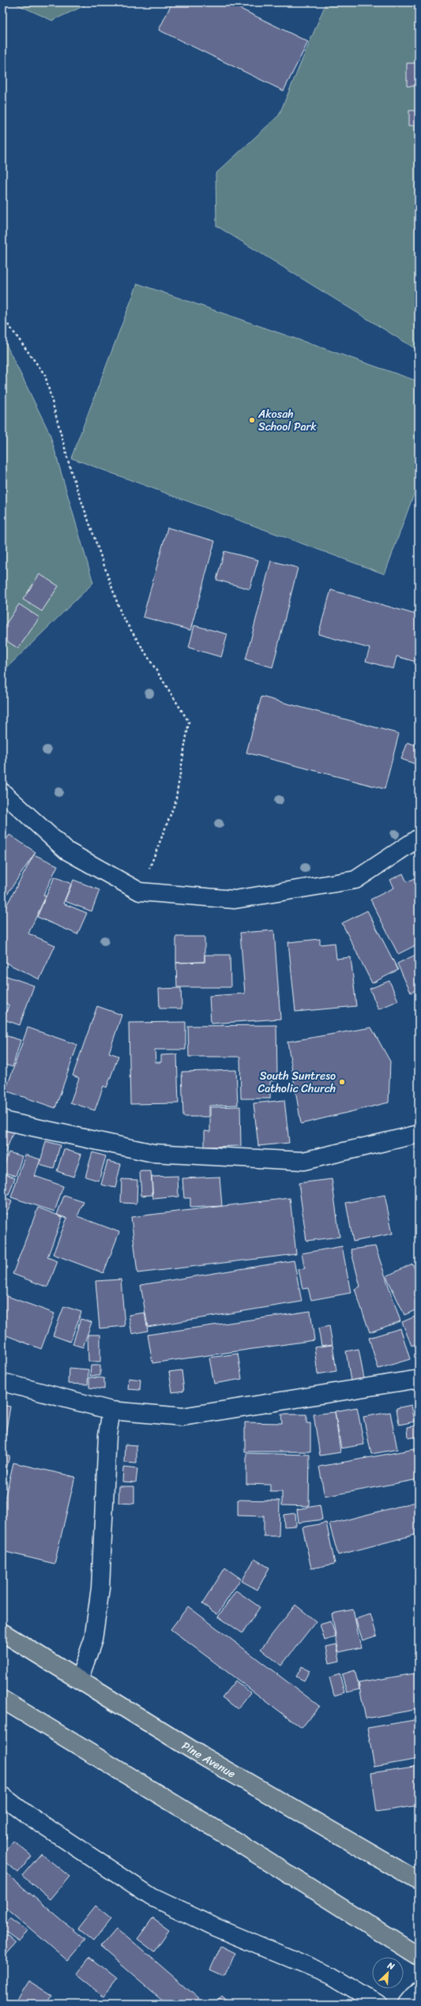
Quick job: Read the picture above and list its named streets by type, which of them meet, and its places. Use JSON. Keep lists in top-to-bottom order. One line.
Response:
{"streets":{"main road":["Pine Avenue"]},"places":["Akosah School Park","South Suntreso Catholic Church"],"north":"top right"}
